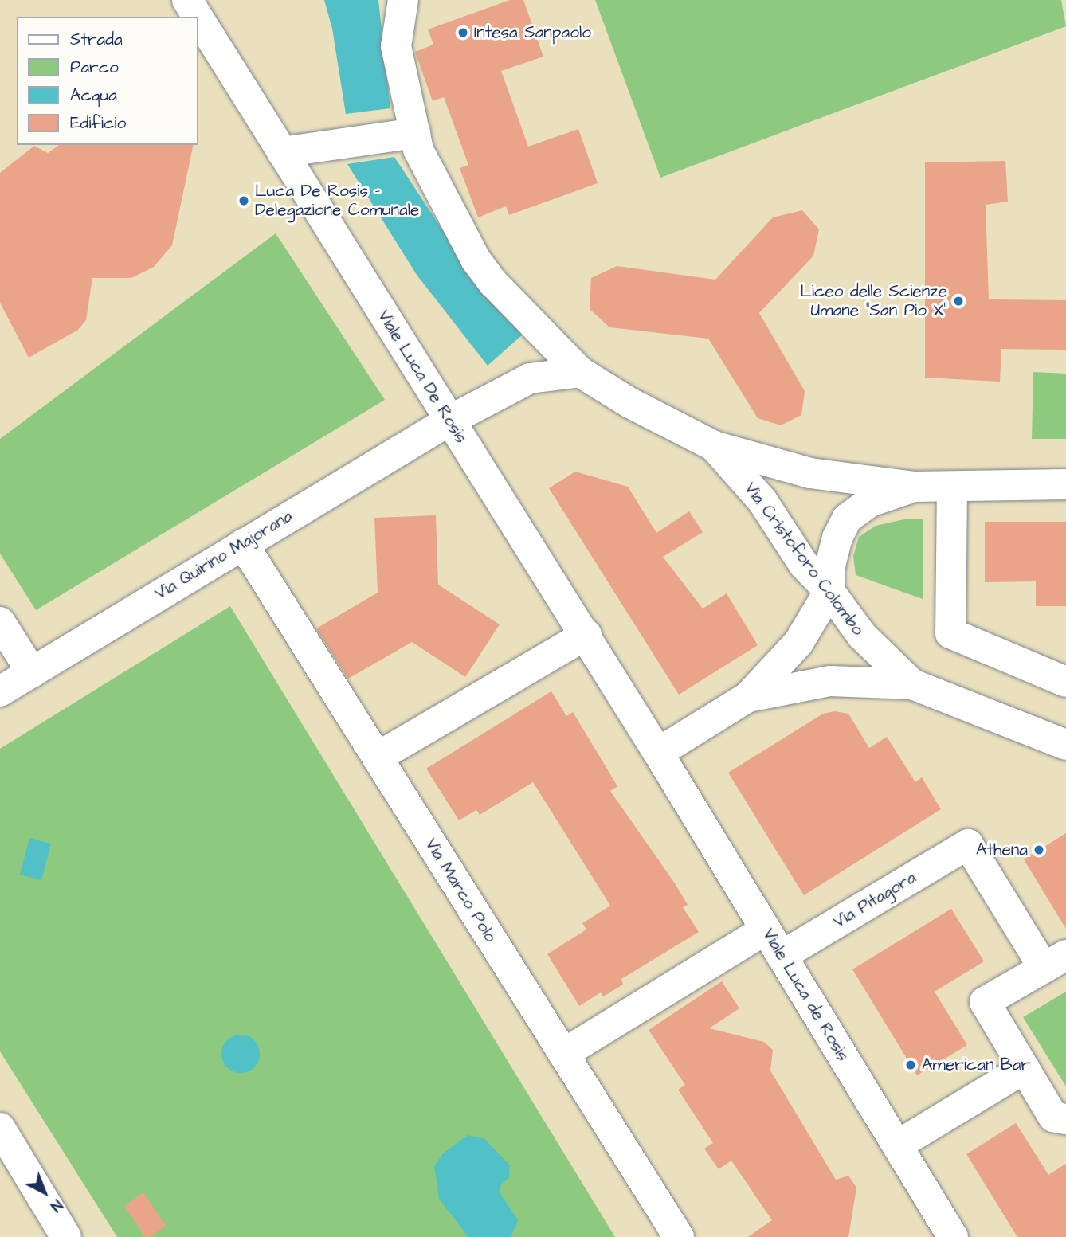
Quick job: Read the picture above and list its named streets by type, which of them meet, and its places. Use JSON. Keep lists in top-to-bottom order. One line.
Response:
{"streets":{"street":["Viale Luca De Rosis","Via Quirino Majorana","Via Cristoforo Colombo","Via Marco Polo","Via Pitagora","Viale Luca de Rosis"]},"crossings":[["Viale Luca De Rosis","Via Quirino Majorana"],["Viale Luca De Rosis","Viale Luca de Rosis"],["Via Quirino Majorana","Via Cristoforo Colombo"],["Via Quirino Majorana","Via Marco Polo"],["Via Pitagora","Viale Luca de Rosis"]],"places":["Intesa Sanpaolo","Luca De Rosis - Delegazione Comunale","Liceo delle Scienze Umane \"San Pio X\"","Athena","American Bar"],"legend":["Strada","Parco","Acqua","Edificio"],"north":"bottom right"}
